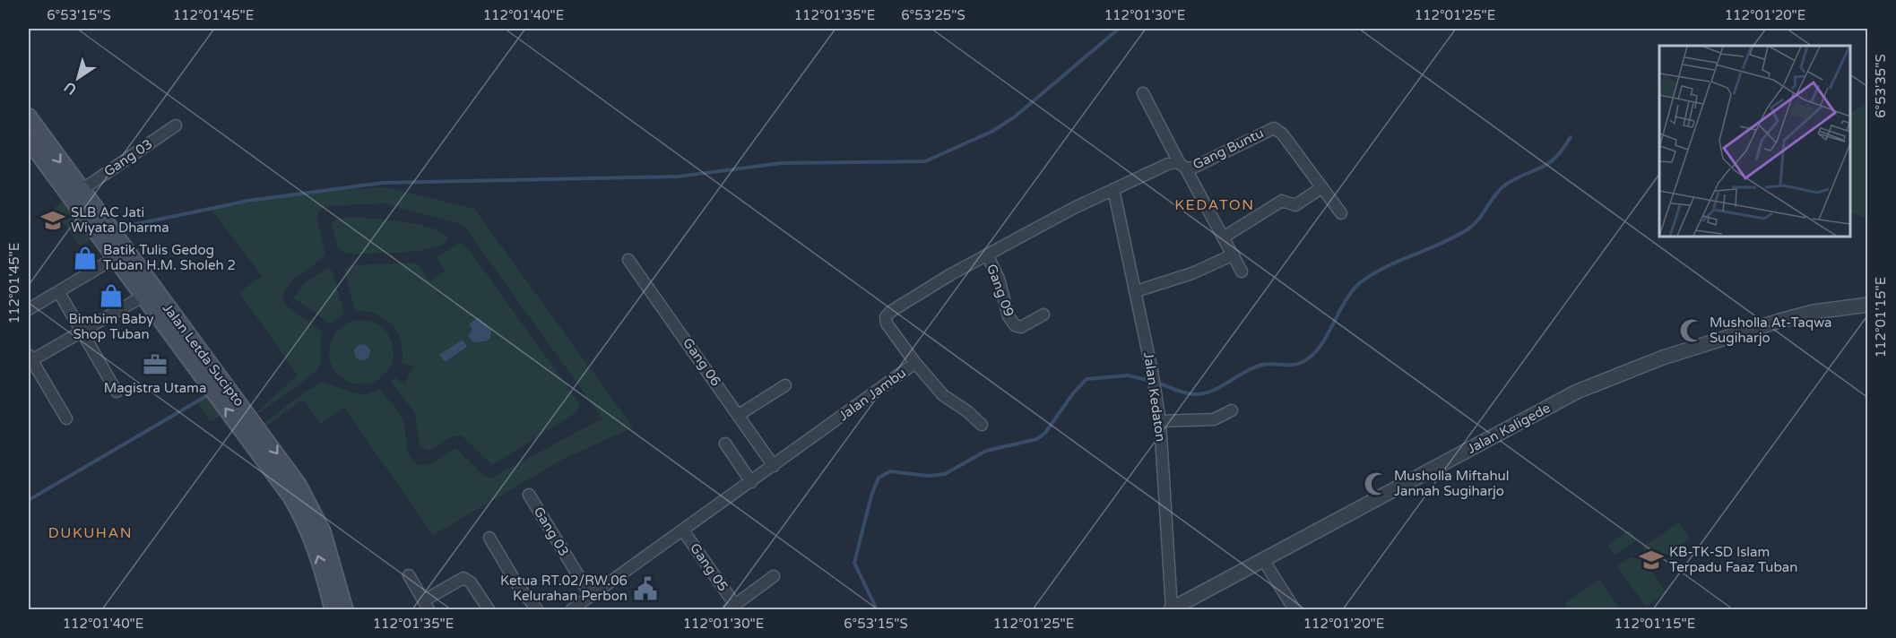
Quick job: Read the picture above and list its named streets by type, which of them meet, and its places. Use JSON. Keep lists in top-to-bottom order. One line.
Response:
{"streets":{"main road":["Jalan Letda Sucipto"],"street":["Gang Buntu","Gang 03","Gang 09","Gang 06","Jalan Jambu","Jalan Kedaton","Jalan Kaligede","Gang 05"]},"crossings":[["Gang Buntu","Jalan Jambu"],["Gang Buntu","Jalan Kedaton"],["Gang 03","Jalan Letda Sucipto"],["Gang 03","Jalan Jambu"],["Gang 09","Jalan Jambu"],["Gang 06","Jalan Jambu"],["Jalan Jambu","Jalan Kedaton"],["Jalan Jambu","Gang 05"],["Jalan Kedaton","Jalan Kaligede"]],"districts":["KEDATON","DUKUHAN"],"places":{"school or university":["SLB AC Jati Wiyata Dharma","KB-TK-SD Islam Terpadu Faaz Tuban"],"shop":["Batik Tulis Gedog Tuban H.M. Sholeh 2","Bimbim Baby Shop Tuban"],"mosque":["Musholla At-Taqwa Sugiharjo","Musholla Miftahul Jannah Sugiharjo"],"office":["Magistra Utama"],"public building":["Ketua RT.02/RW.06 Kelurahan Perbon"]},"north":"bottom left","coordinates":["6°53'15\"S","112°01'45\"E","112°01'40\"E","112°01'35\"E","6°53'25\"S","112°01'30\"E","112°01'25\"E","112°01'20\"E","6°53'35\"S","112°01'15\"E"]}
